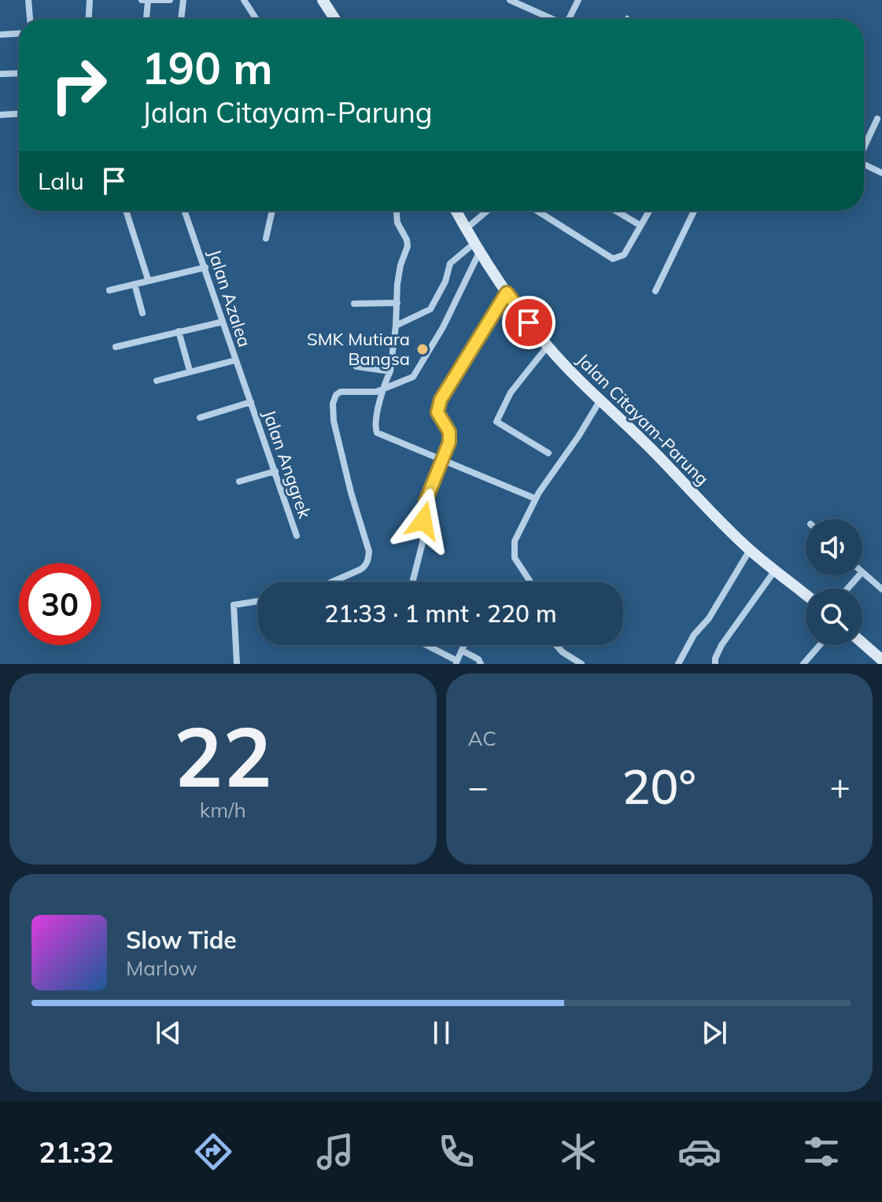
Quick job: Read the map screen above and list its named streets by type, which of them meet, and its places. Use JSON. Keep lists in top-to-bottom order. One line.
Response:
{"streets":{"main road":["Jalan Citayam-Parung"],"street":["Jalan Azalea","Jalan Anggrek"]},"crossings":[["Jalan Azalea","Jalan Anggrek"]],"places":["SMK Mutiara Bangsa"],"page":{"turn":["190 m","Jalan Citayam-Parung"],"then":"Lalu","limit":"30","trip":"21:33 · 1 mnt · 220 m","tile":[["22","km/h"],"AC"],"heat":["−","20°","+"],"song":["Slow Tide","Marlow"],"tabs":"21:32"}}
